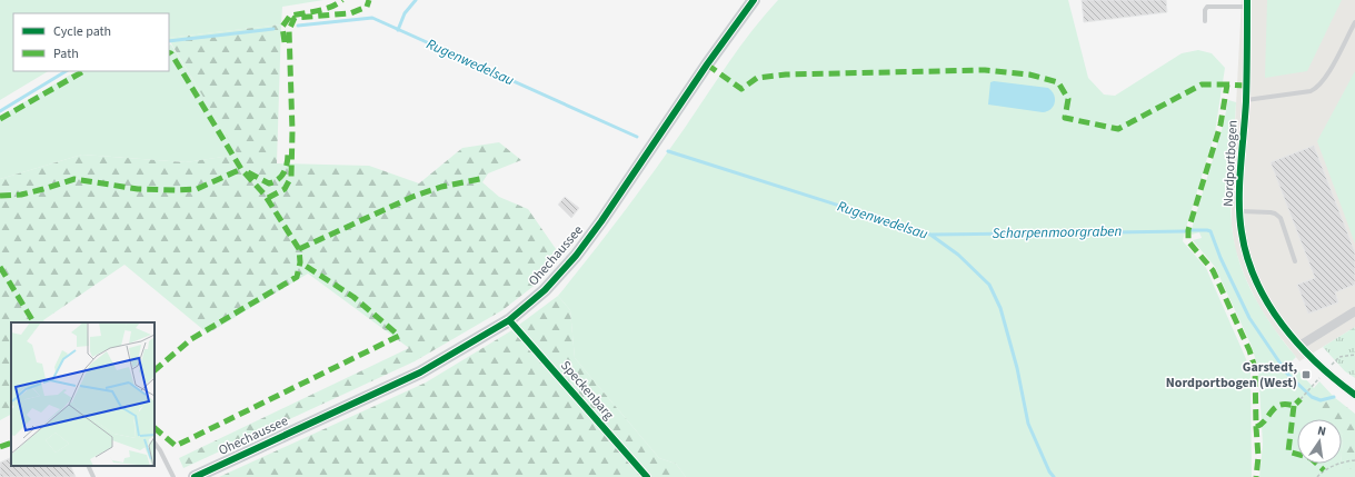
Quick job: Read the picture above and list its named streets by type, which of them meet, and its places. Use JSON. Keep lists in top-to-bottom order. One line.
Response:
{"streets":{"main road":["Ohechaussee"],"street":["Nordportbogen","Speckenbarg"]},"crossings":[["Ohechaussee","Speckenbarg"]],"water":["Rugenwedelsau","Scharpenmoorgraben"],"places":{"transit":["Garstedt, Nordportbogen (West)"]},"legend":["Cycle path","Path"],"north":"top"}
